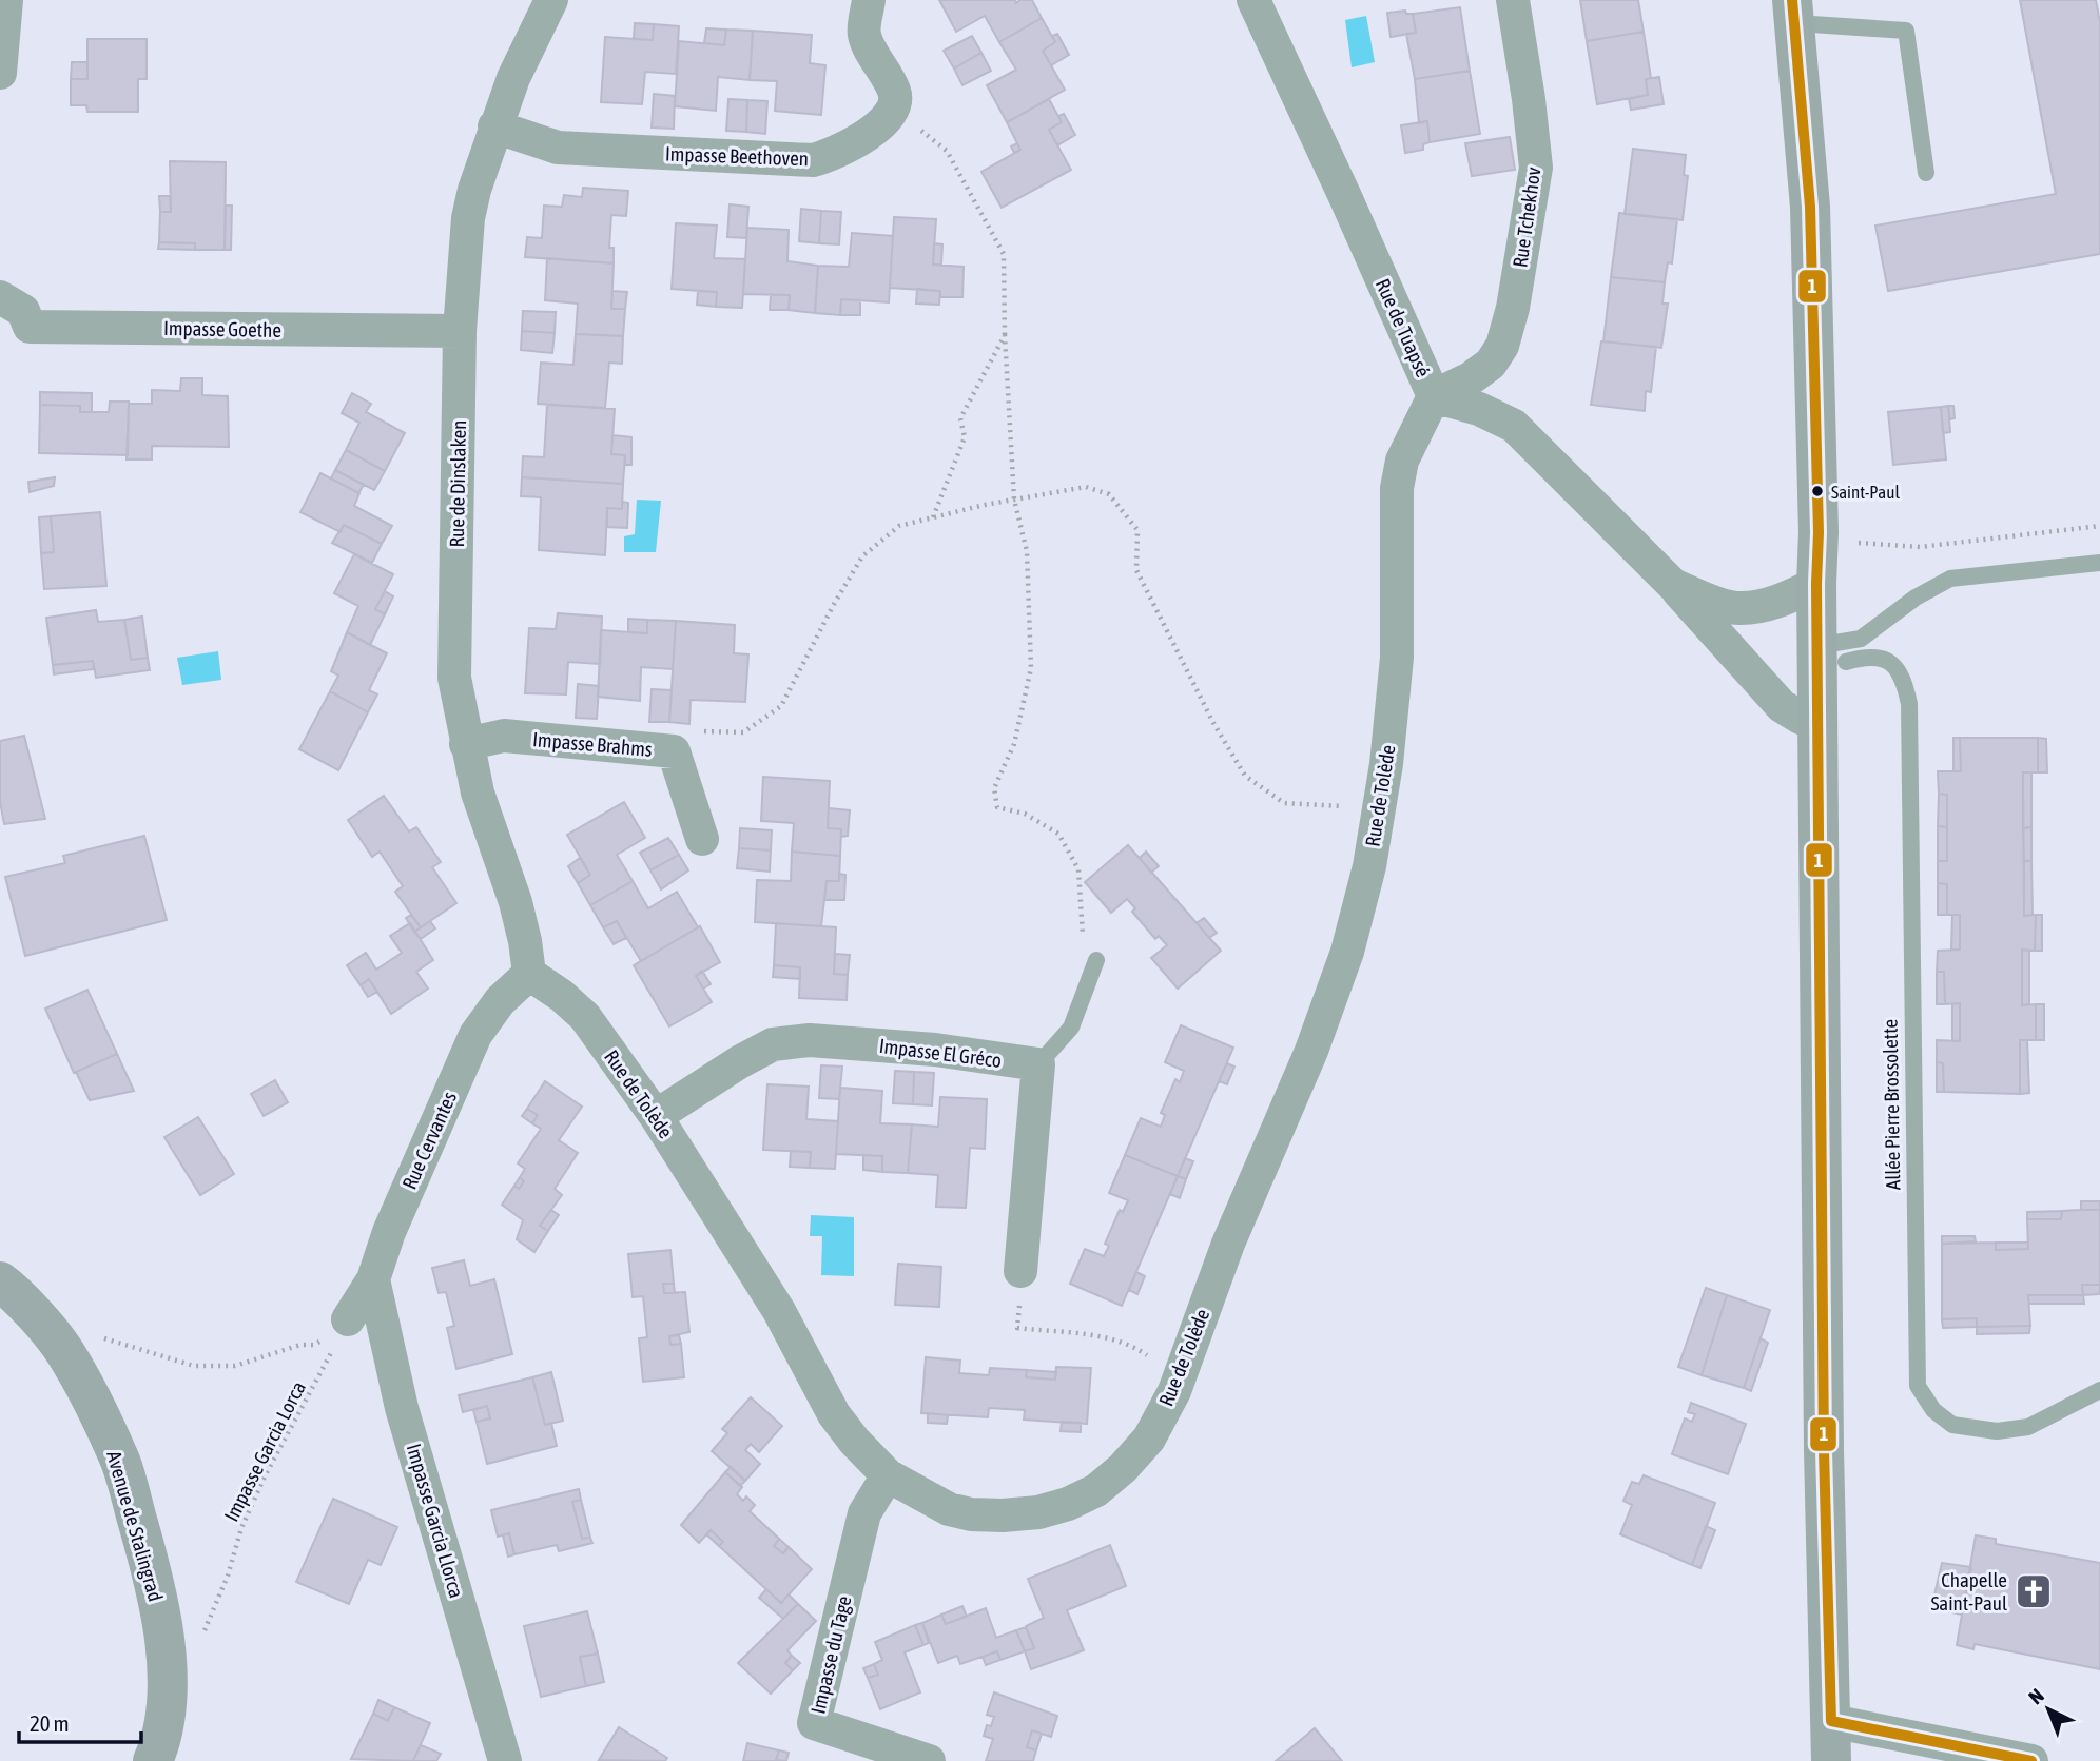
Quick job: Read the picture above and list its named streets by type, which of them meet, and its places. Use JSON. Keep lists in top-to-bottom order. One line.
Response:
{"streets":{"street":["Impasse Beethoven","Rue Tchekhov","Rue de Tuapsé","Impasse Goethe","Rue de Dinslaken","Impasse Brahms","Rue de Tolède","Impasse El Gréco","Rue Cervantes","Impasse Garcia Llorca","Avenue de Stalingrad","Impasse du Tage"],"lane":["Allée Pierre Brossolette"],"path":["Impasse Garcia Lorca"]},"crossings":[["Impasse Beethoven","Rue de Dinslaken"],["Rue Tchekhov","Rue de Tuapsé"],["Rue Tchekhov","Rue de Tolède"],["Rue de Tuapsé","Rue de Tolède"],["Impasse Goethe","Rue de Dinslaken"],["Rue de Dinslaken","Impasse Brahms"],["Rue de Dinslaken","Rue de Tolède"],["Rue de Dinslaken","Rue Cervantes"],["Rue de Tolède","Impasse El Gréco"],["Rue de Tolède","Rue Cervantes"],["Rue de Tolède","Impasse du Tage"],["Rue Cervantes","Impasse Garcia Lorca"],["Rue Cervantes","Impasse Garcia Llorca"],["Impasse Garcia Lorca","Avenue de Stalingrad"]],"places":{"other":["Saint-Paul"],"church":["Chapelle Saint-Paul"]},"lines":["transit line 1"],"scale_bar":"20 m","north":"top left"}
